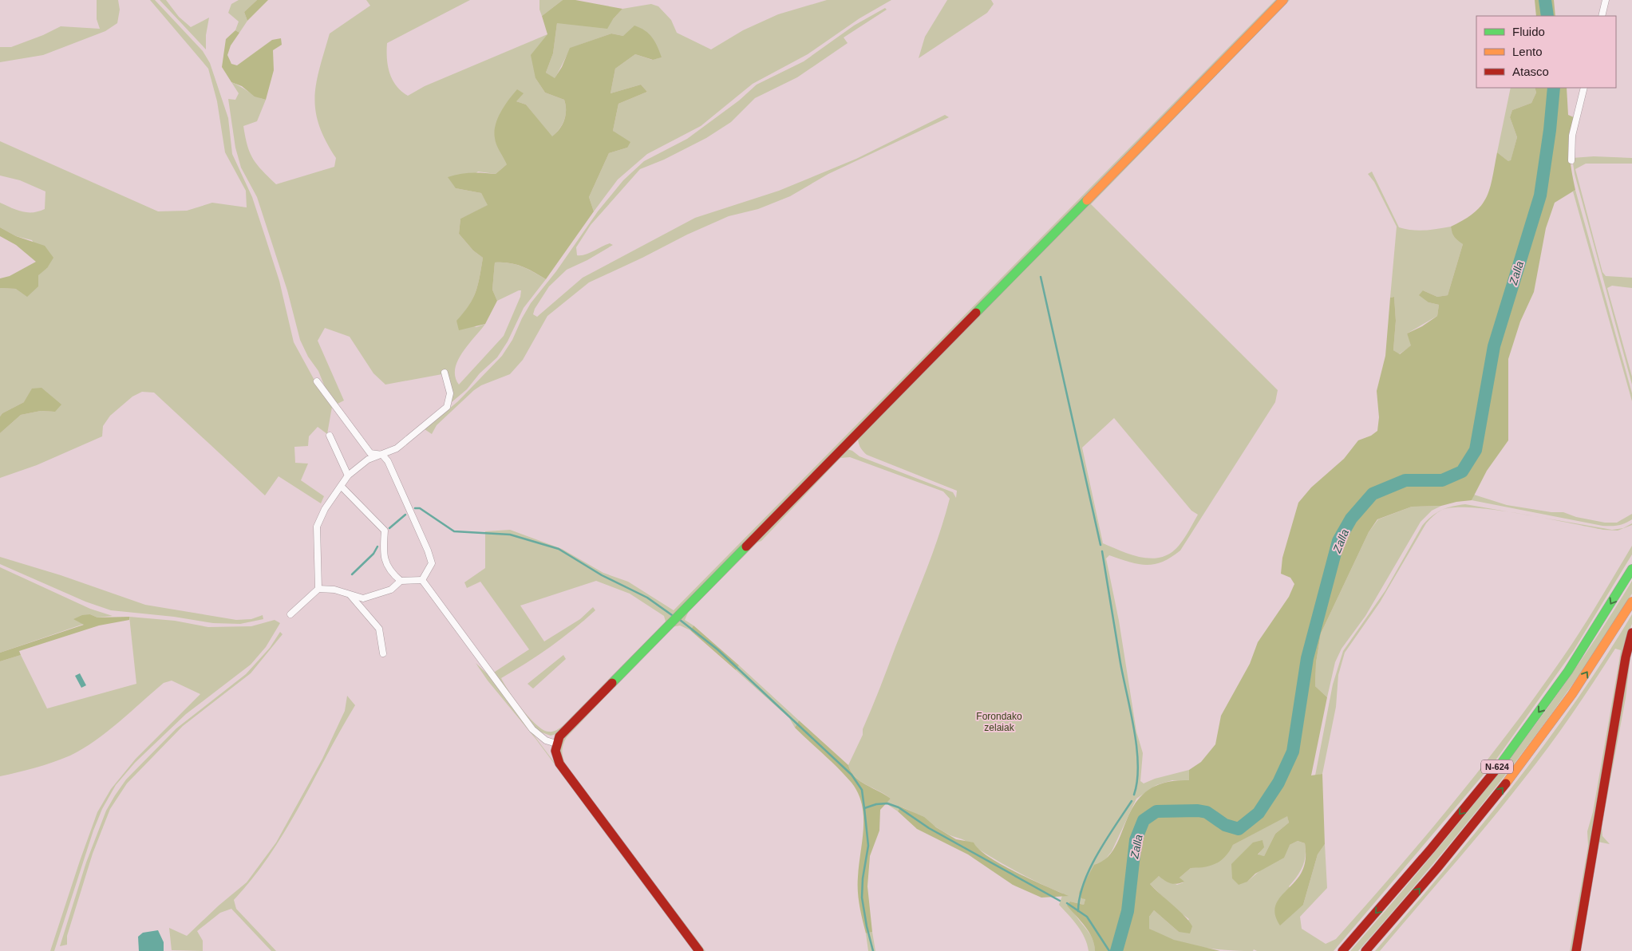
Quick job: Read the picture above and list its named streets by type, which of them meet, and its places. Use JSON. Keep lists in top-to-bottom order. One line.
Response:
{"streets":{"main road":["N-624"]},"water":["Zalla"],"parks":["Forondako zelaiak"],"legend":["Fluido","Lento","Atasco"]}
